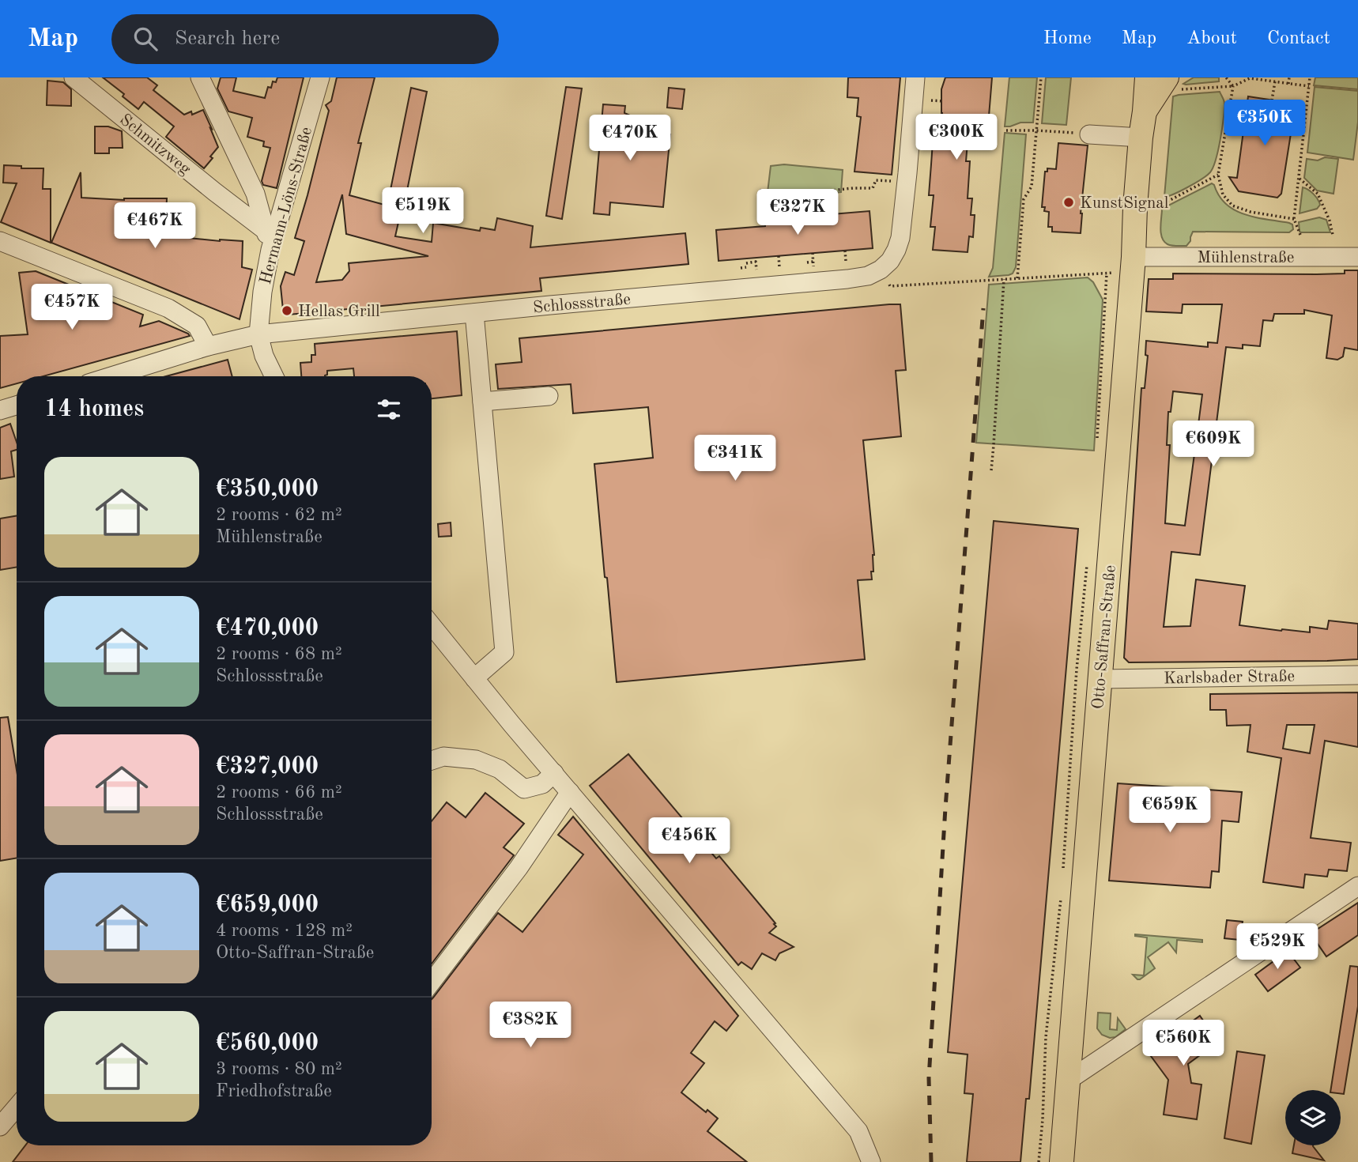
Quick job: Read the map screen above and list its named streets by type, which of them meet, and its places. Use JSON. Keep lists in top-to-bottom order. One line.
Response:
{"streets":{"main road":["Otto-Saffran-Straße"],"street":["Schmitzweg","Hermann-Löns-Straße","Mühlenstraße","Schlossstraße","Karlsbader Straße"]},"crossings":[["Hermann-Löns-Straße","Schlossstraße"],["Mühlenstraße","Otto-Saffran-Straße"],["Otto-Saffran-Straße","Karlsbader Straße"]],"places":["KunstSignal","Hellas Grill"],"page":{"header":"Map","search":"Search here","nav":["Home","Map","About","Contact"],"price":["€350K","€300K","€470K","€519K","€327K","€467K","€457K","€609K","€341K","€659K","€456K","€529K","€382K","€560K"],"heading":"14 homes","list":[{"name":"€350,000","note":"2 rooms · 62 m² · Mühlenstraße"},{"name":"€470,000","note":"2 rooms · 68 m² · Schlossstraße"},{"name":"€327,000","note":"2 rooms · 66 m² · Schlossstraße"},{"name":"€659,000","note":"4 rooms · 128 m² · Otto-Saffran-Straße"},{"name":"€560,000","note":"3 rooms · 80 m² · Friedhofstraße"}]}}
